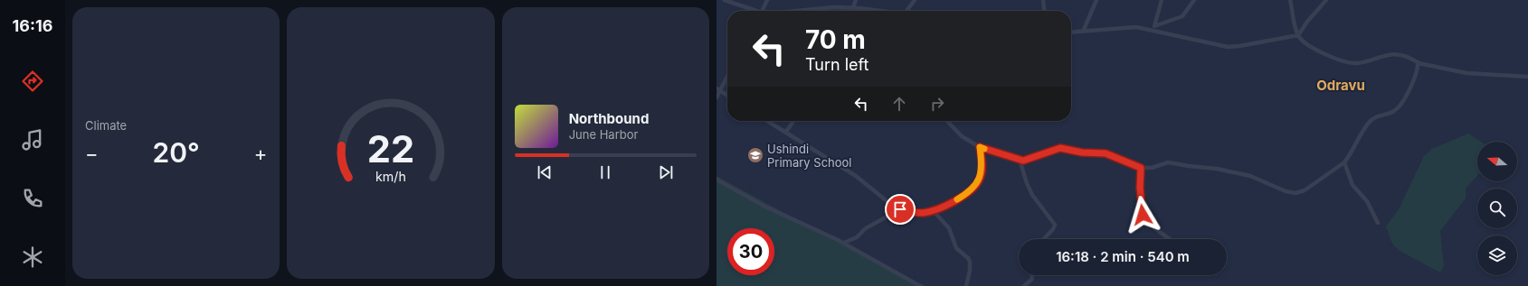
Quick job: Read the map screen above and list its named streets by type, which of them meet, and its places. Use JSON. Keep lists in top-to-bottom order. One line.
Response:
{"districts":["Odravu"],"places":{"school or university":["Ushindi Primary School"]},"north":"left","page":{"tabs":"16:16","tile":"Climate","turn":["70 m","Turn left"],"song":["Northbound","June Harbor"],"heat":["−","20°","+"],"limit":"30","trip":"16:18 · 2 min · 540 m","gauge":["22","km/h"]}}
